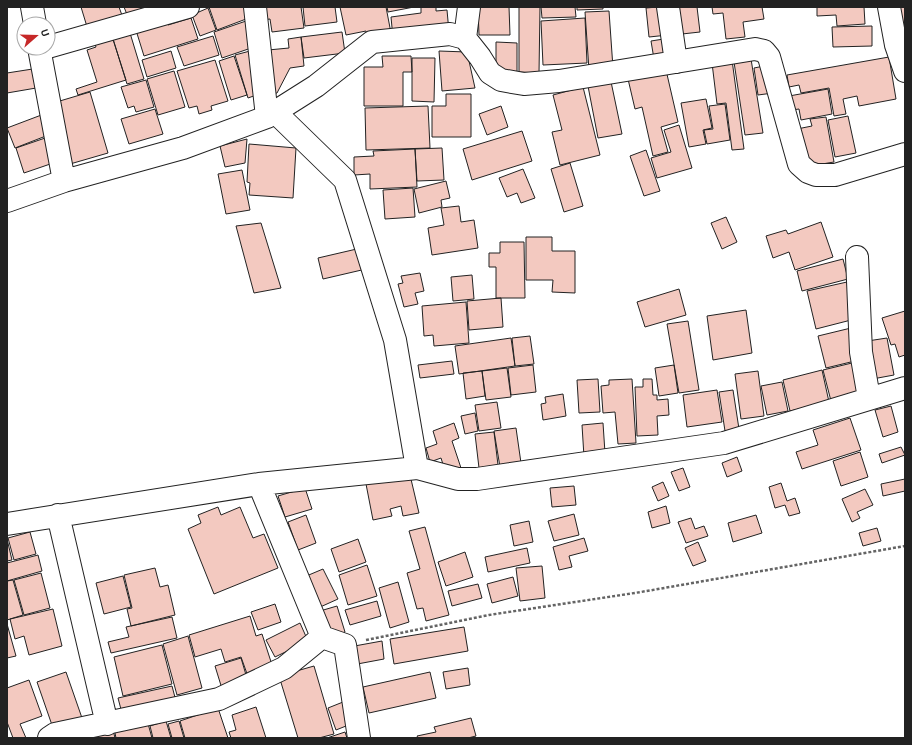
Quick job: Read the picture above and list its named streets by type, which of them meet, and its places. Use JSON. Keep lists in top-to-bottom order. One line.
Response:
{"north":"right"}
